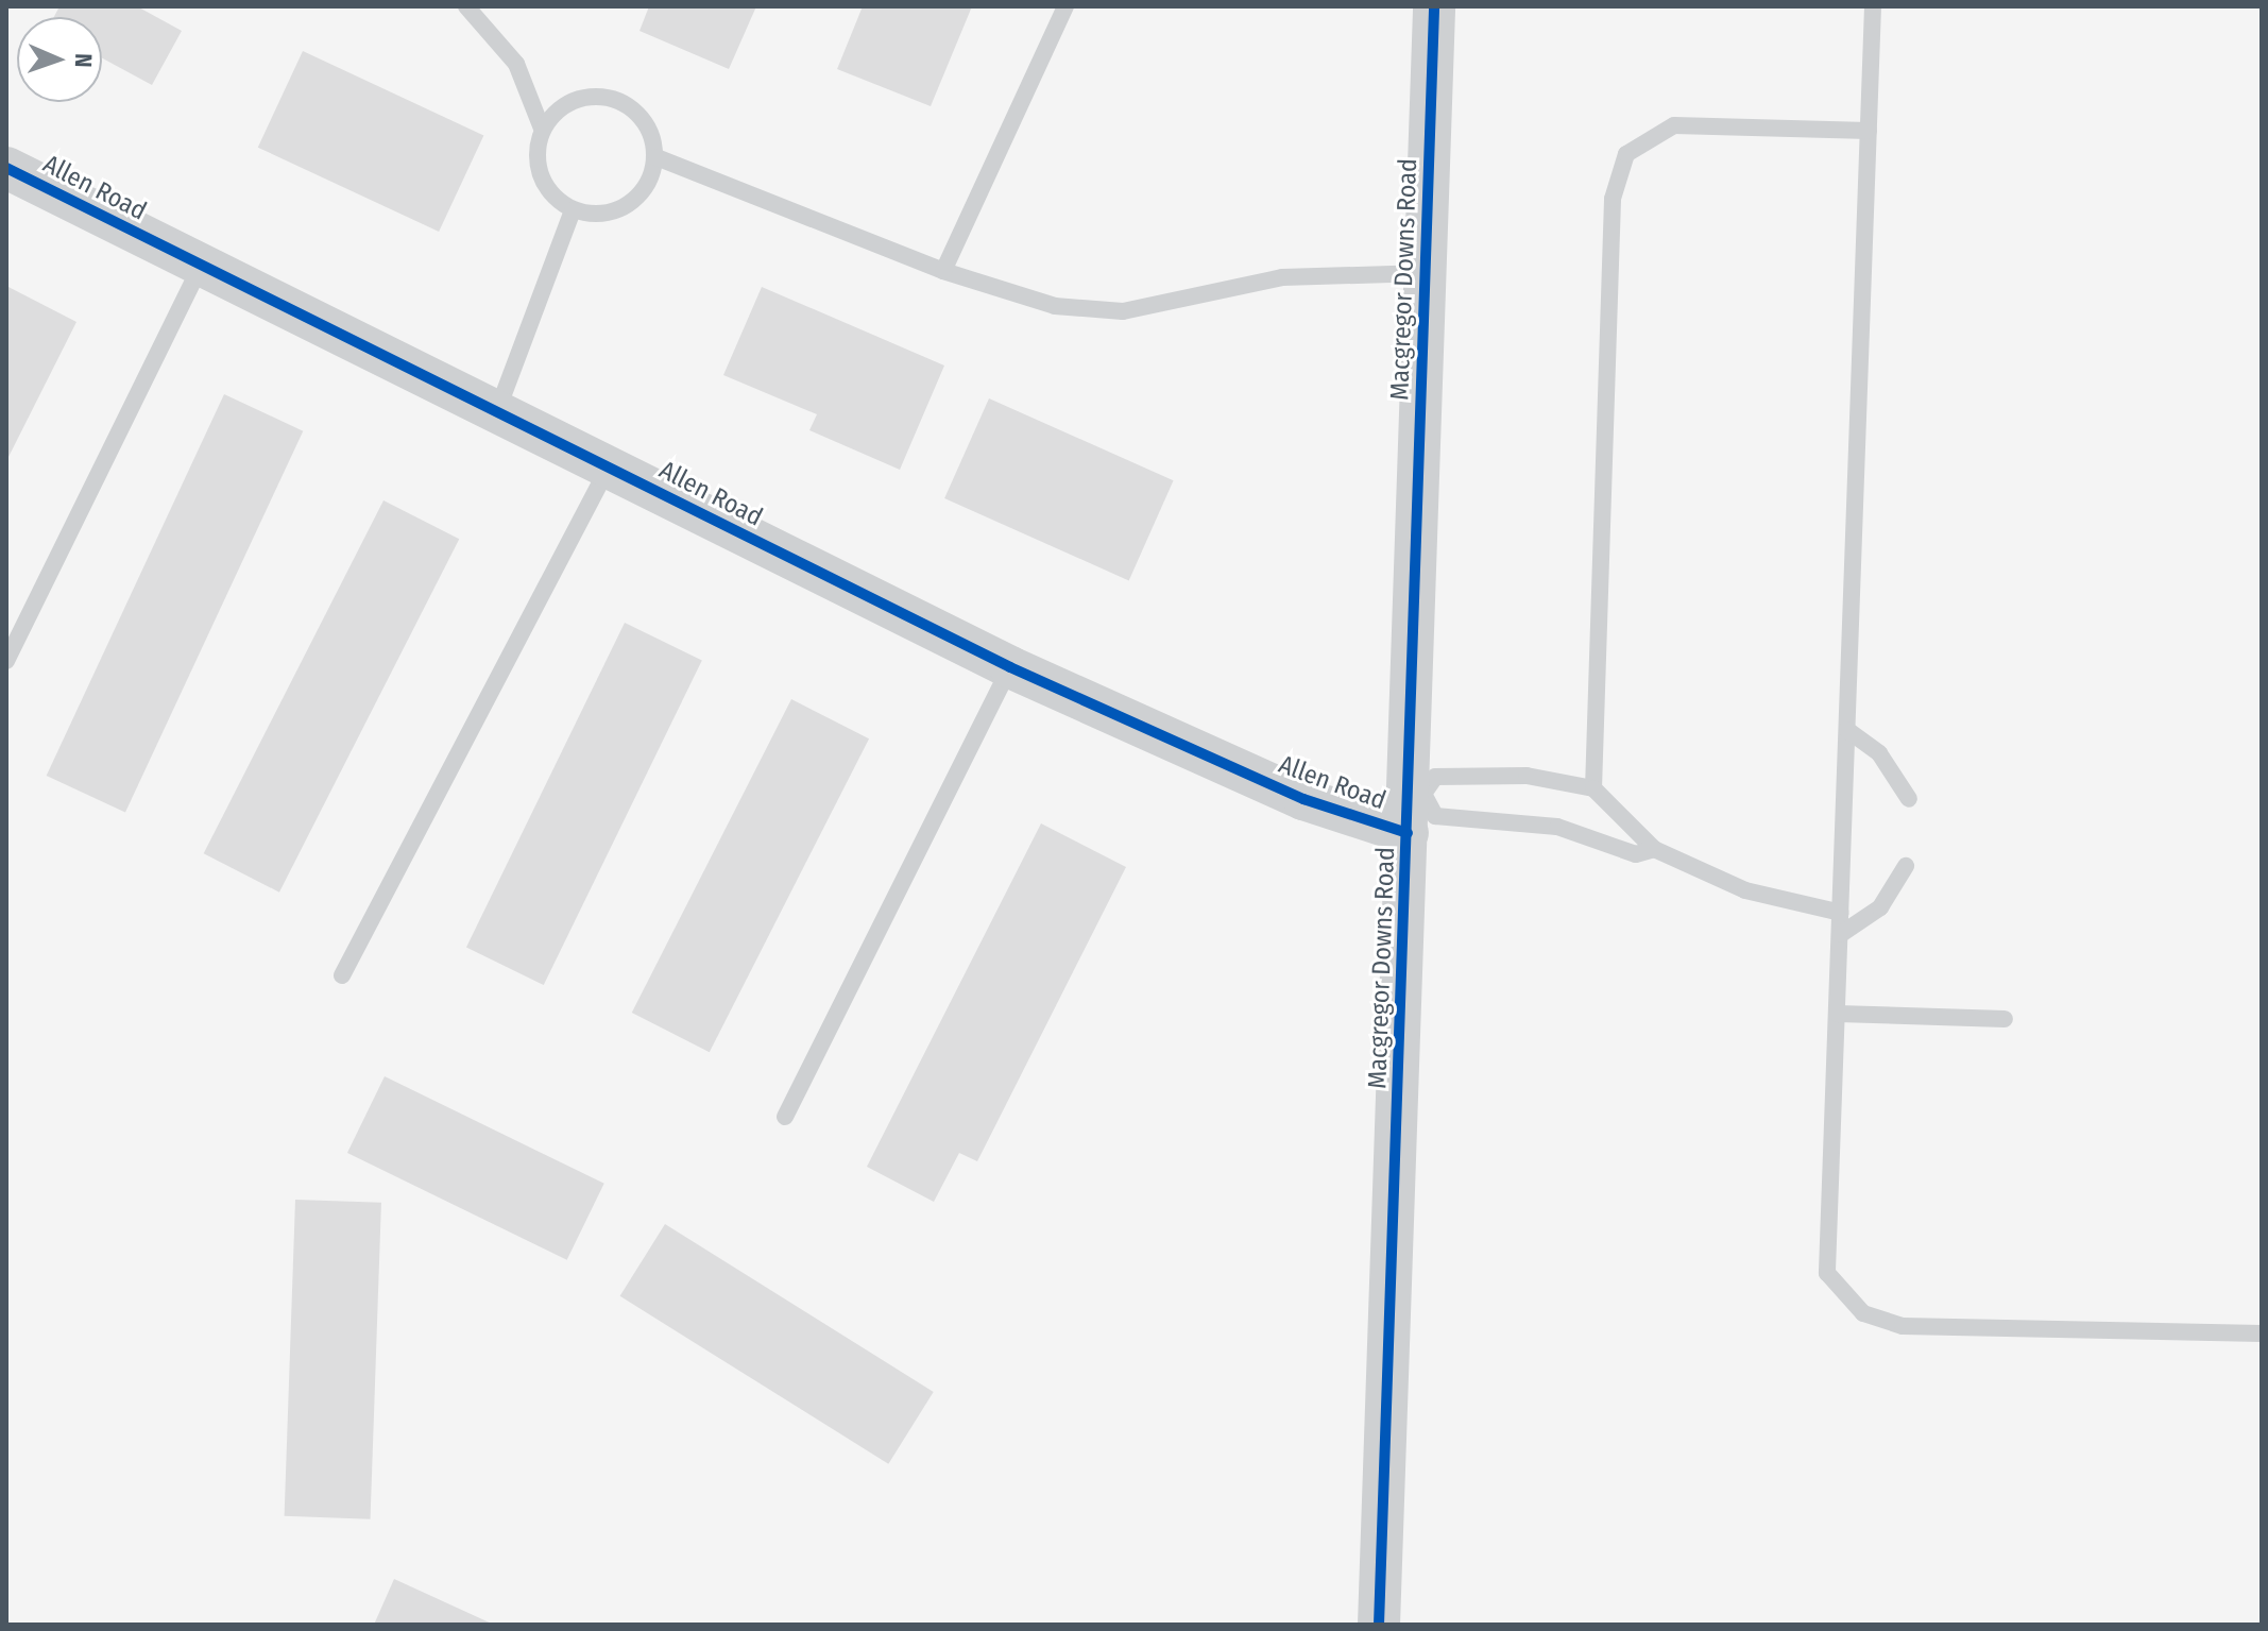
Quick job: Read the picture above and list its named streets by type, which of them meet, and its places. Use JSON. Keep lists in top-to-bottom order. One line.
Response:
{"streets":{"street":["Allen Road","Macgregor Downs Road"]},"crossings":[["Allen Road","Macgregor Downs Road"]],"north":"right"}
